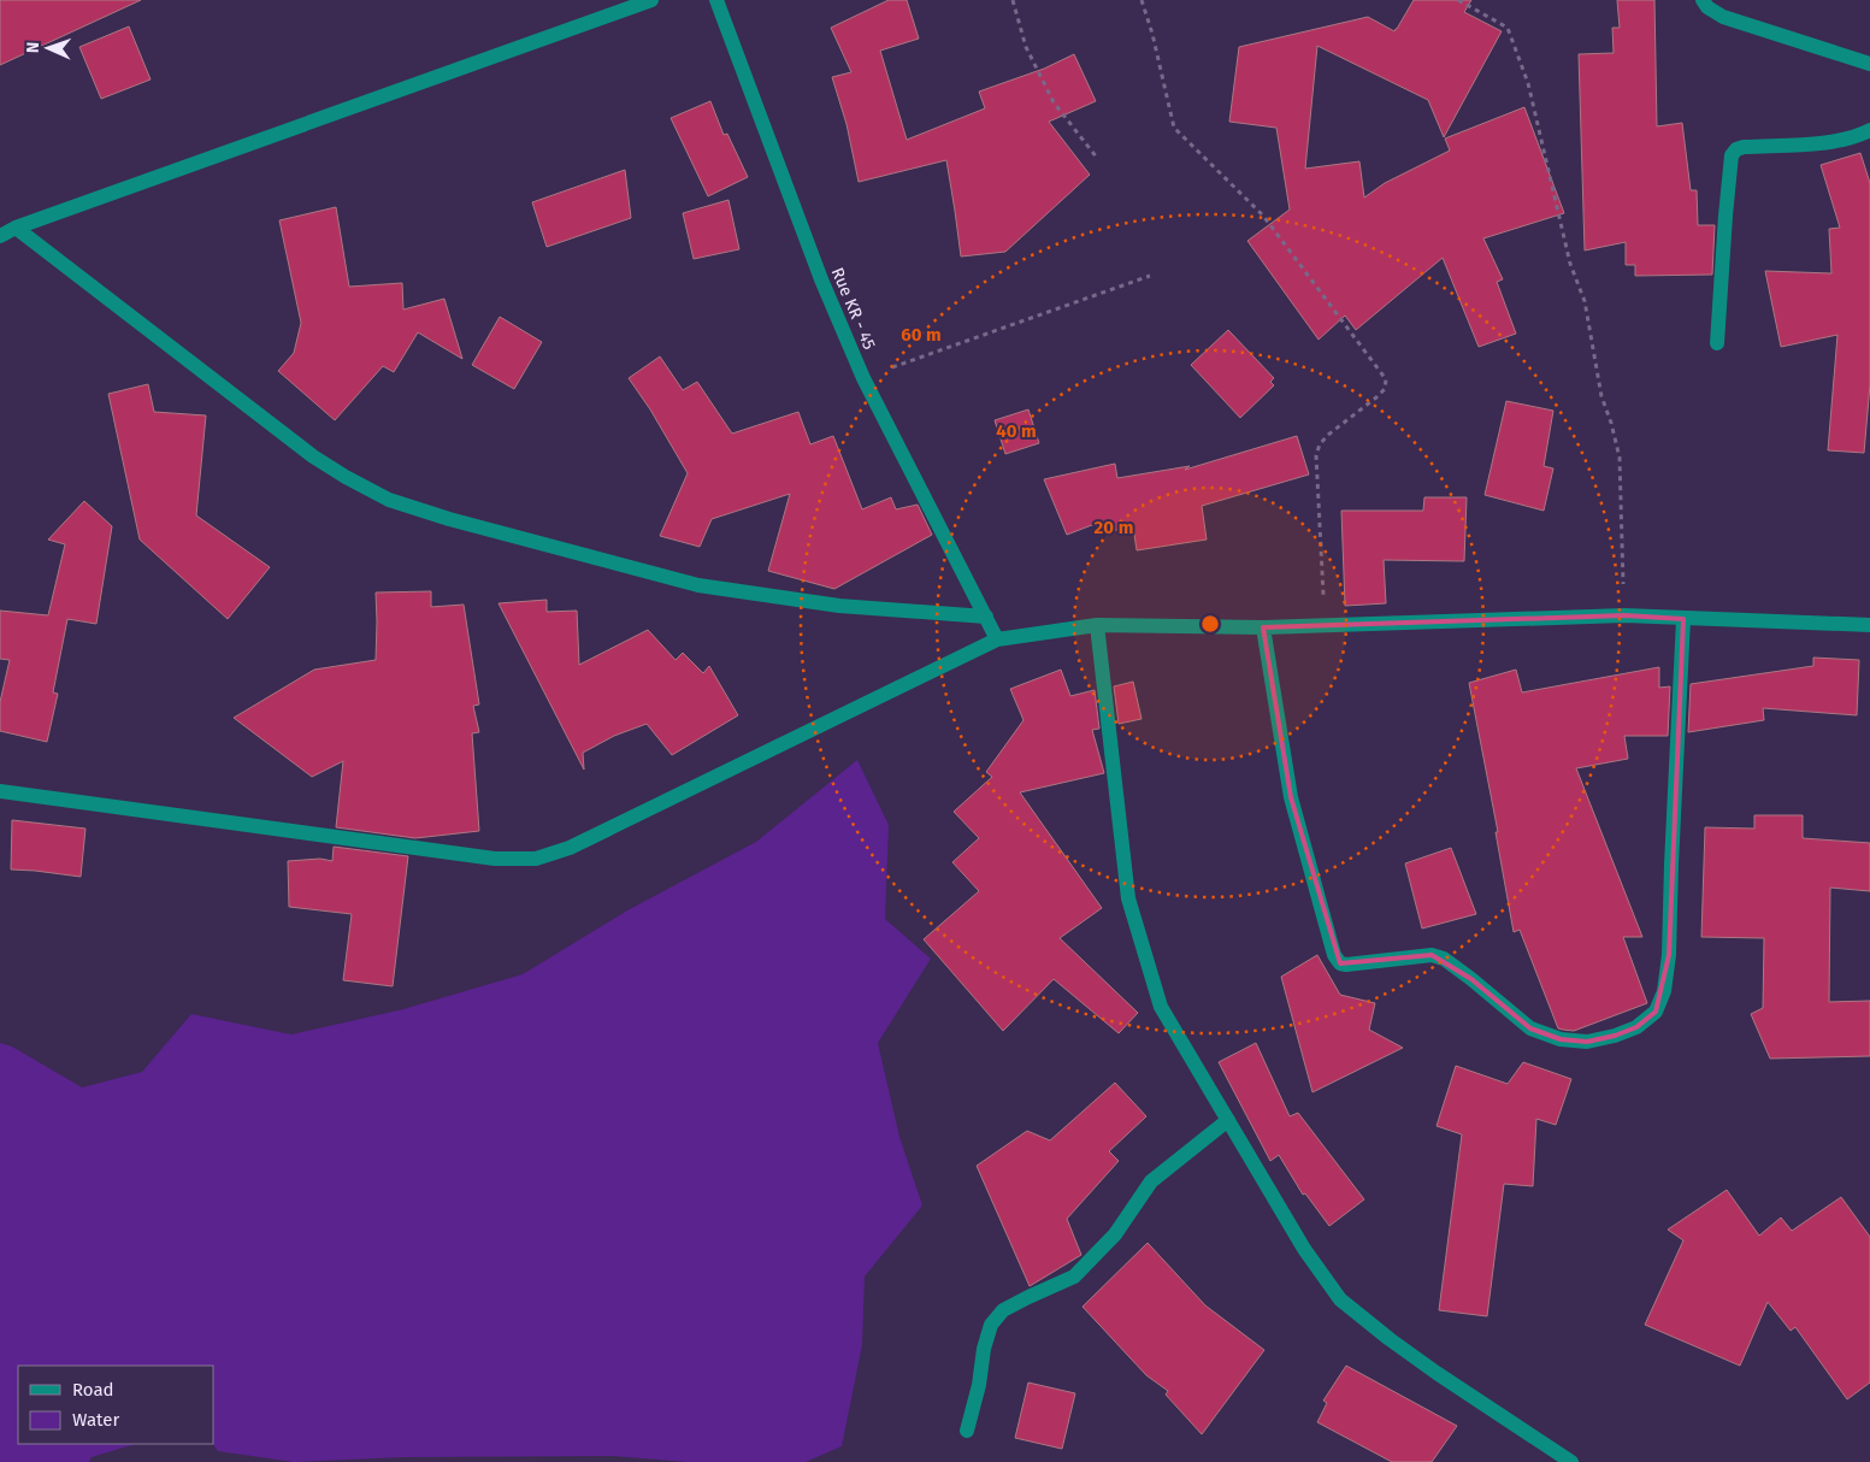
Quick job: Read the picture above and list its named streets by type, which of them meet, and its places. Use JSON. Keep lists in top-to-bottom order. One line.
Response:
{"streets":{"street":["Rue KR - 45"]},"legend":["Road","Water"],"north":"left","rings":["60 m","40 m","20 m"]}
